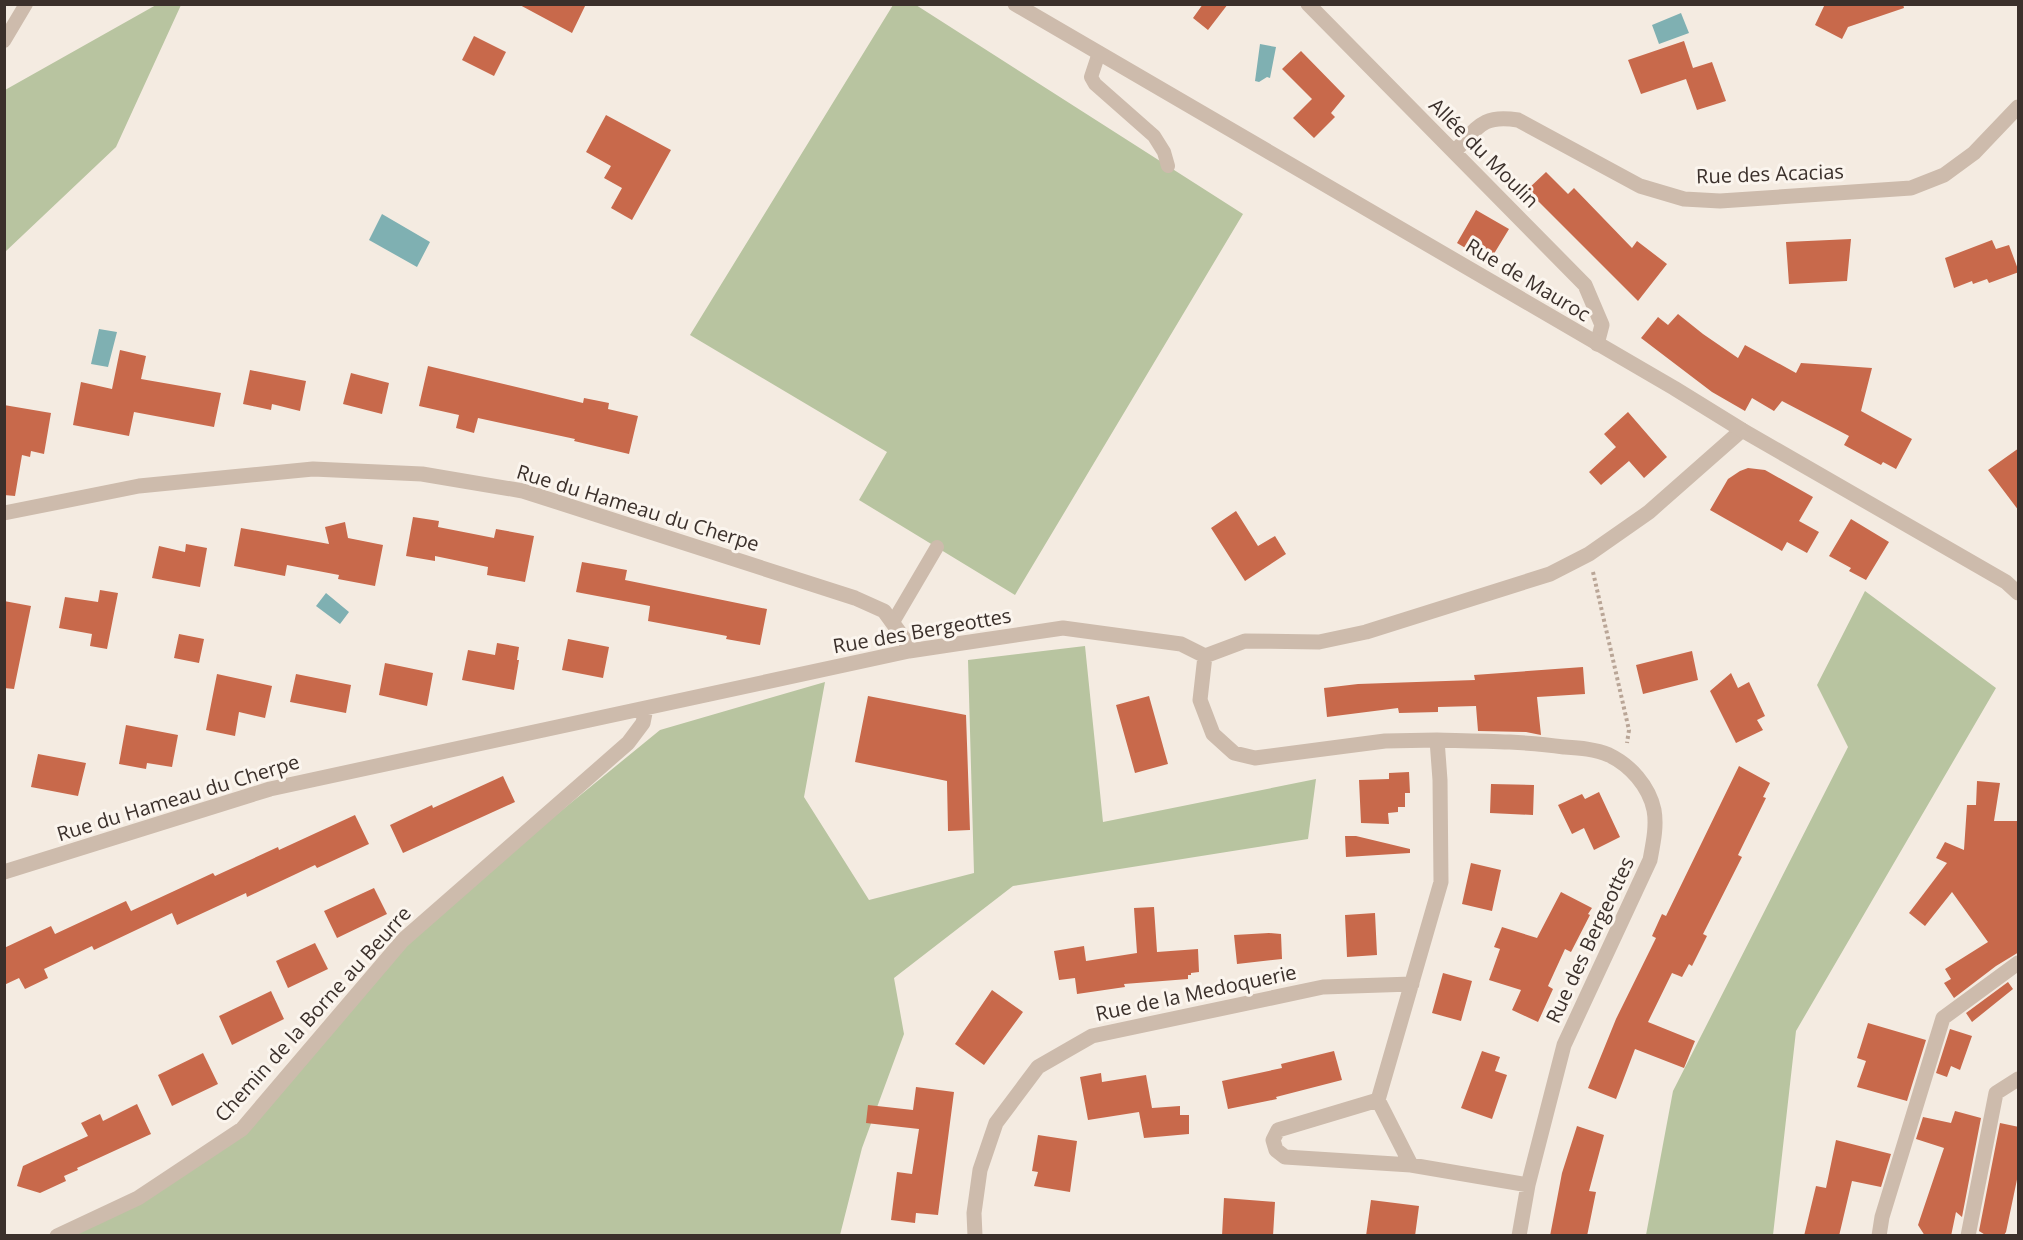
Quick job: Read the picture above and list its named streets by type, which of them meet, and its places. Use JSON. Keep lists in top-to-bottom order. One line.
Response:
{"streets":{"street":["Allée du Moulin","Rue des Acacias","Rue de Mauroc","Rue du Hameau du Cherpe","Rue des Bergeottes","Rue de la Medoquerie","Chemin de la Borne au Beurre"]},"crossings":[["Allée du Moulin","Rue des Acacias"],["Allée du Moulin","Rue de Mauroc"],["Rue du Hameau du Cherpe","Rue des Bergeottes"],["Rue du Hameau du Cherpe","Chemin de la Borne au Beurre"],["Rue des Bergeottes","Chemin de la Borne au Beurre"]]}
